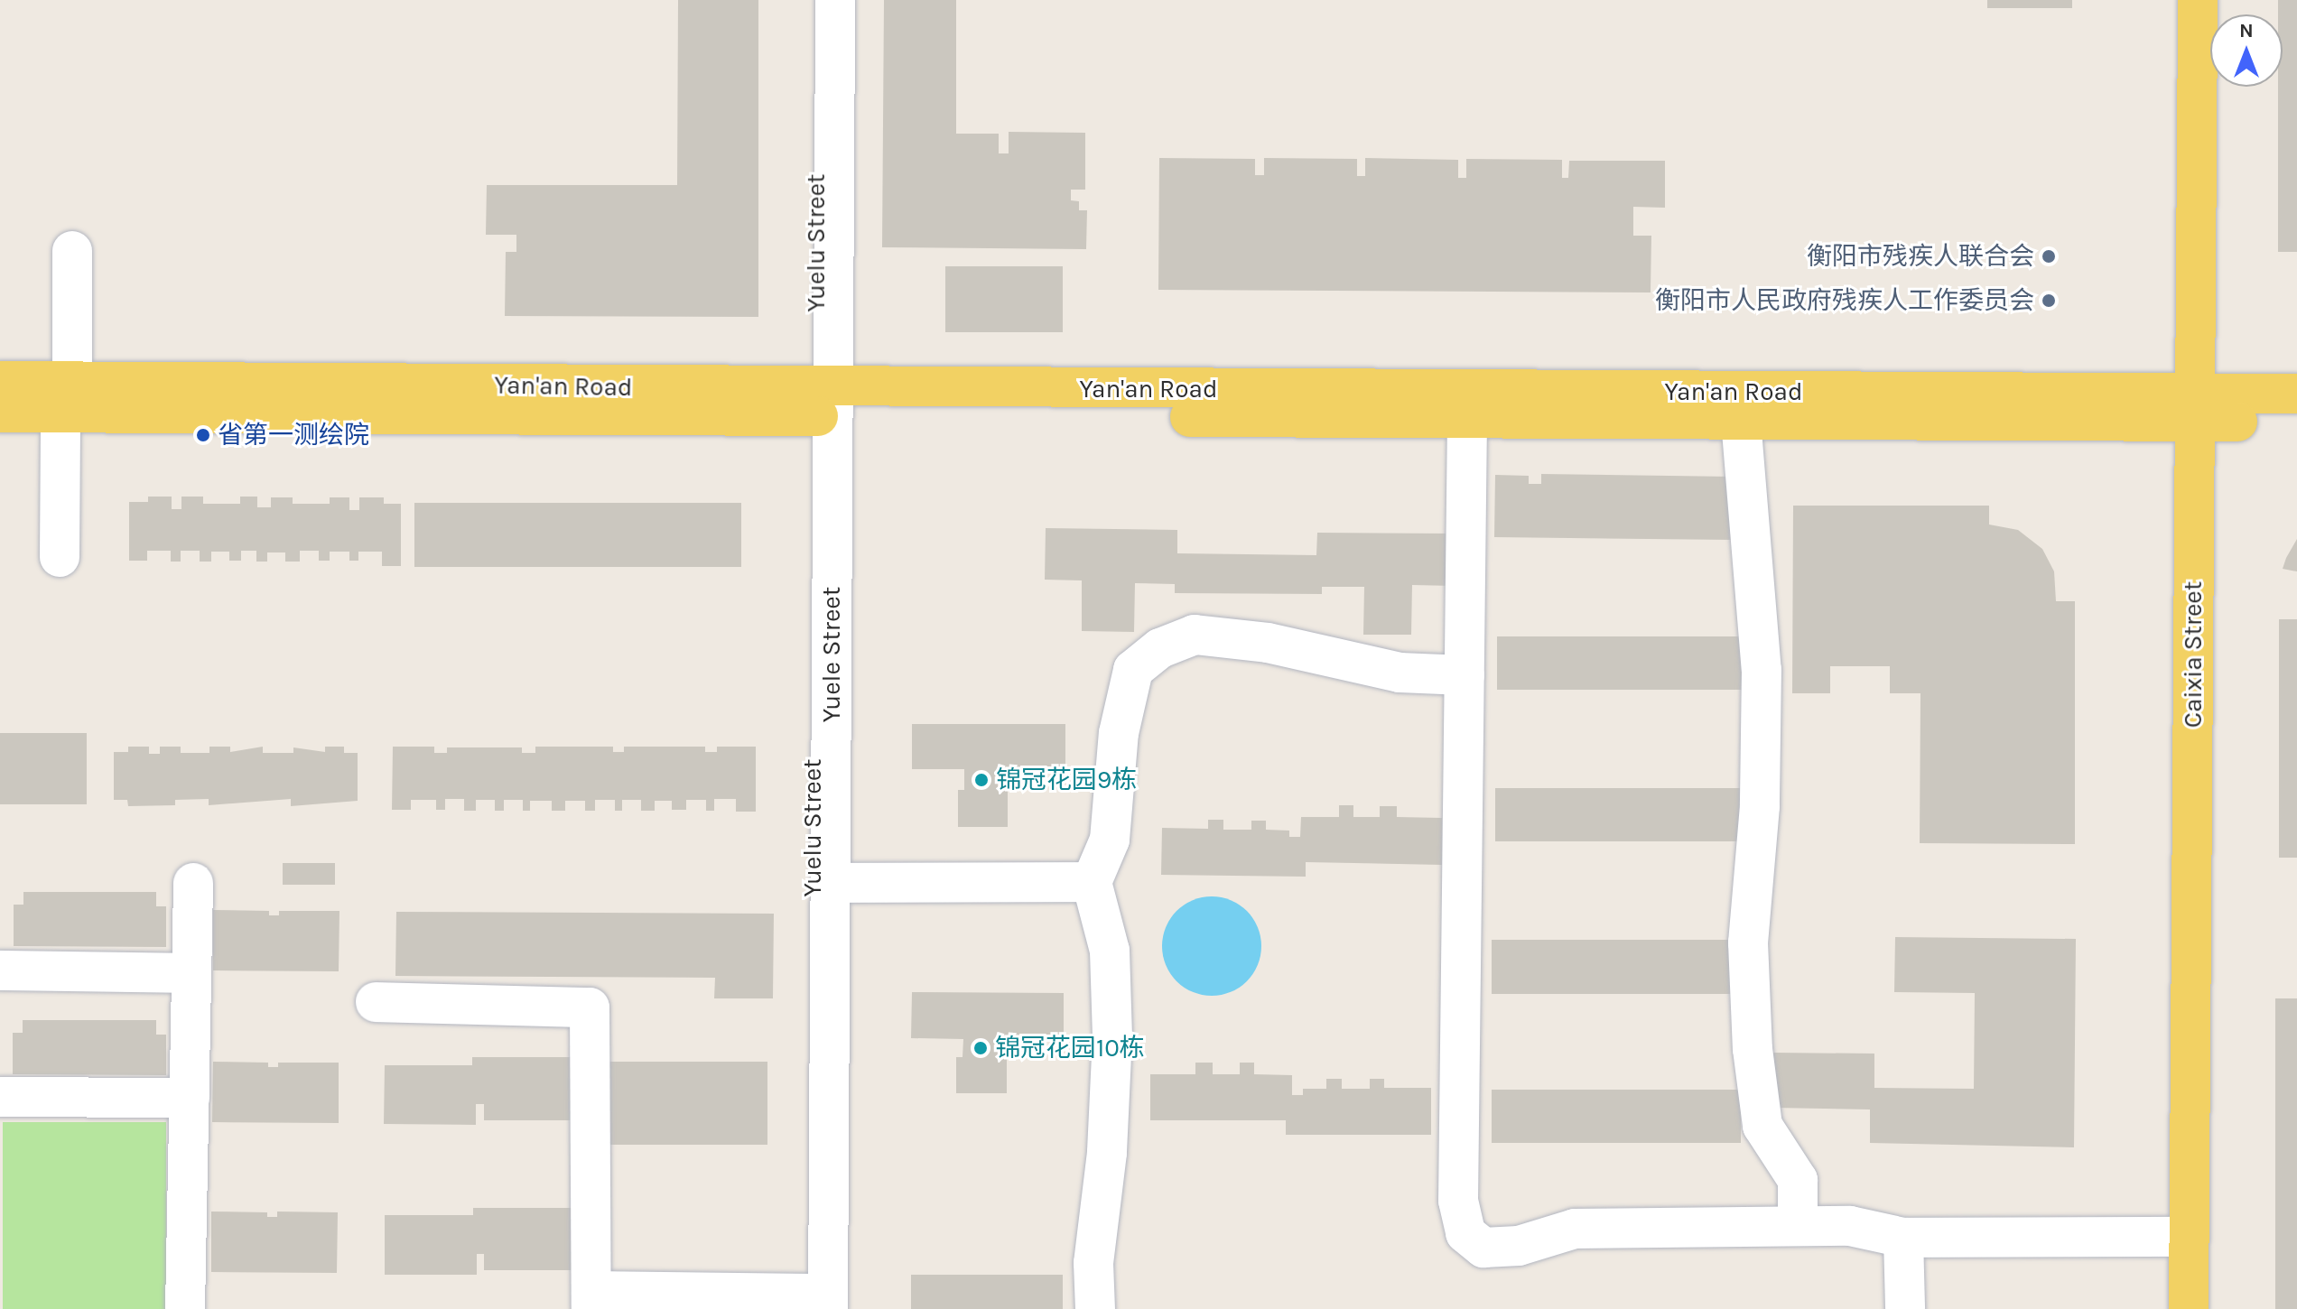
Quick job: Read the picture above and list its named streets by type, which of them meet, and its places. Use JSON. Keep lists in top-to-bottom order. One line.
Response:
{"streets":{"main road":["Yan'an Road","Caixia Street"],"street":["Yuelu Street","Yuele Street"]},"crossings":[["Yuelu Street","Yan'an Road"],["Yuelu Street","Yuele Street"],["Yan'an Road","Yuele Street"],["Yan'an Road","Caixia Street"]],"places":["衡阳市残疾人联合会","衡阳市人民政府残疾人工作委员会","省第一测绘院","锦冠花园9栋","锦冠花园10栋"],"north":"top"}
